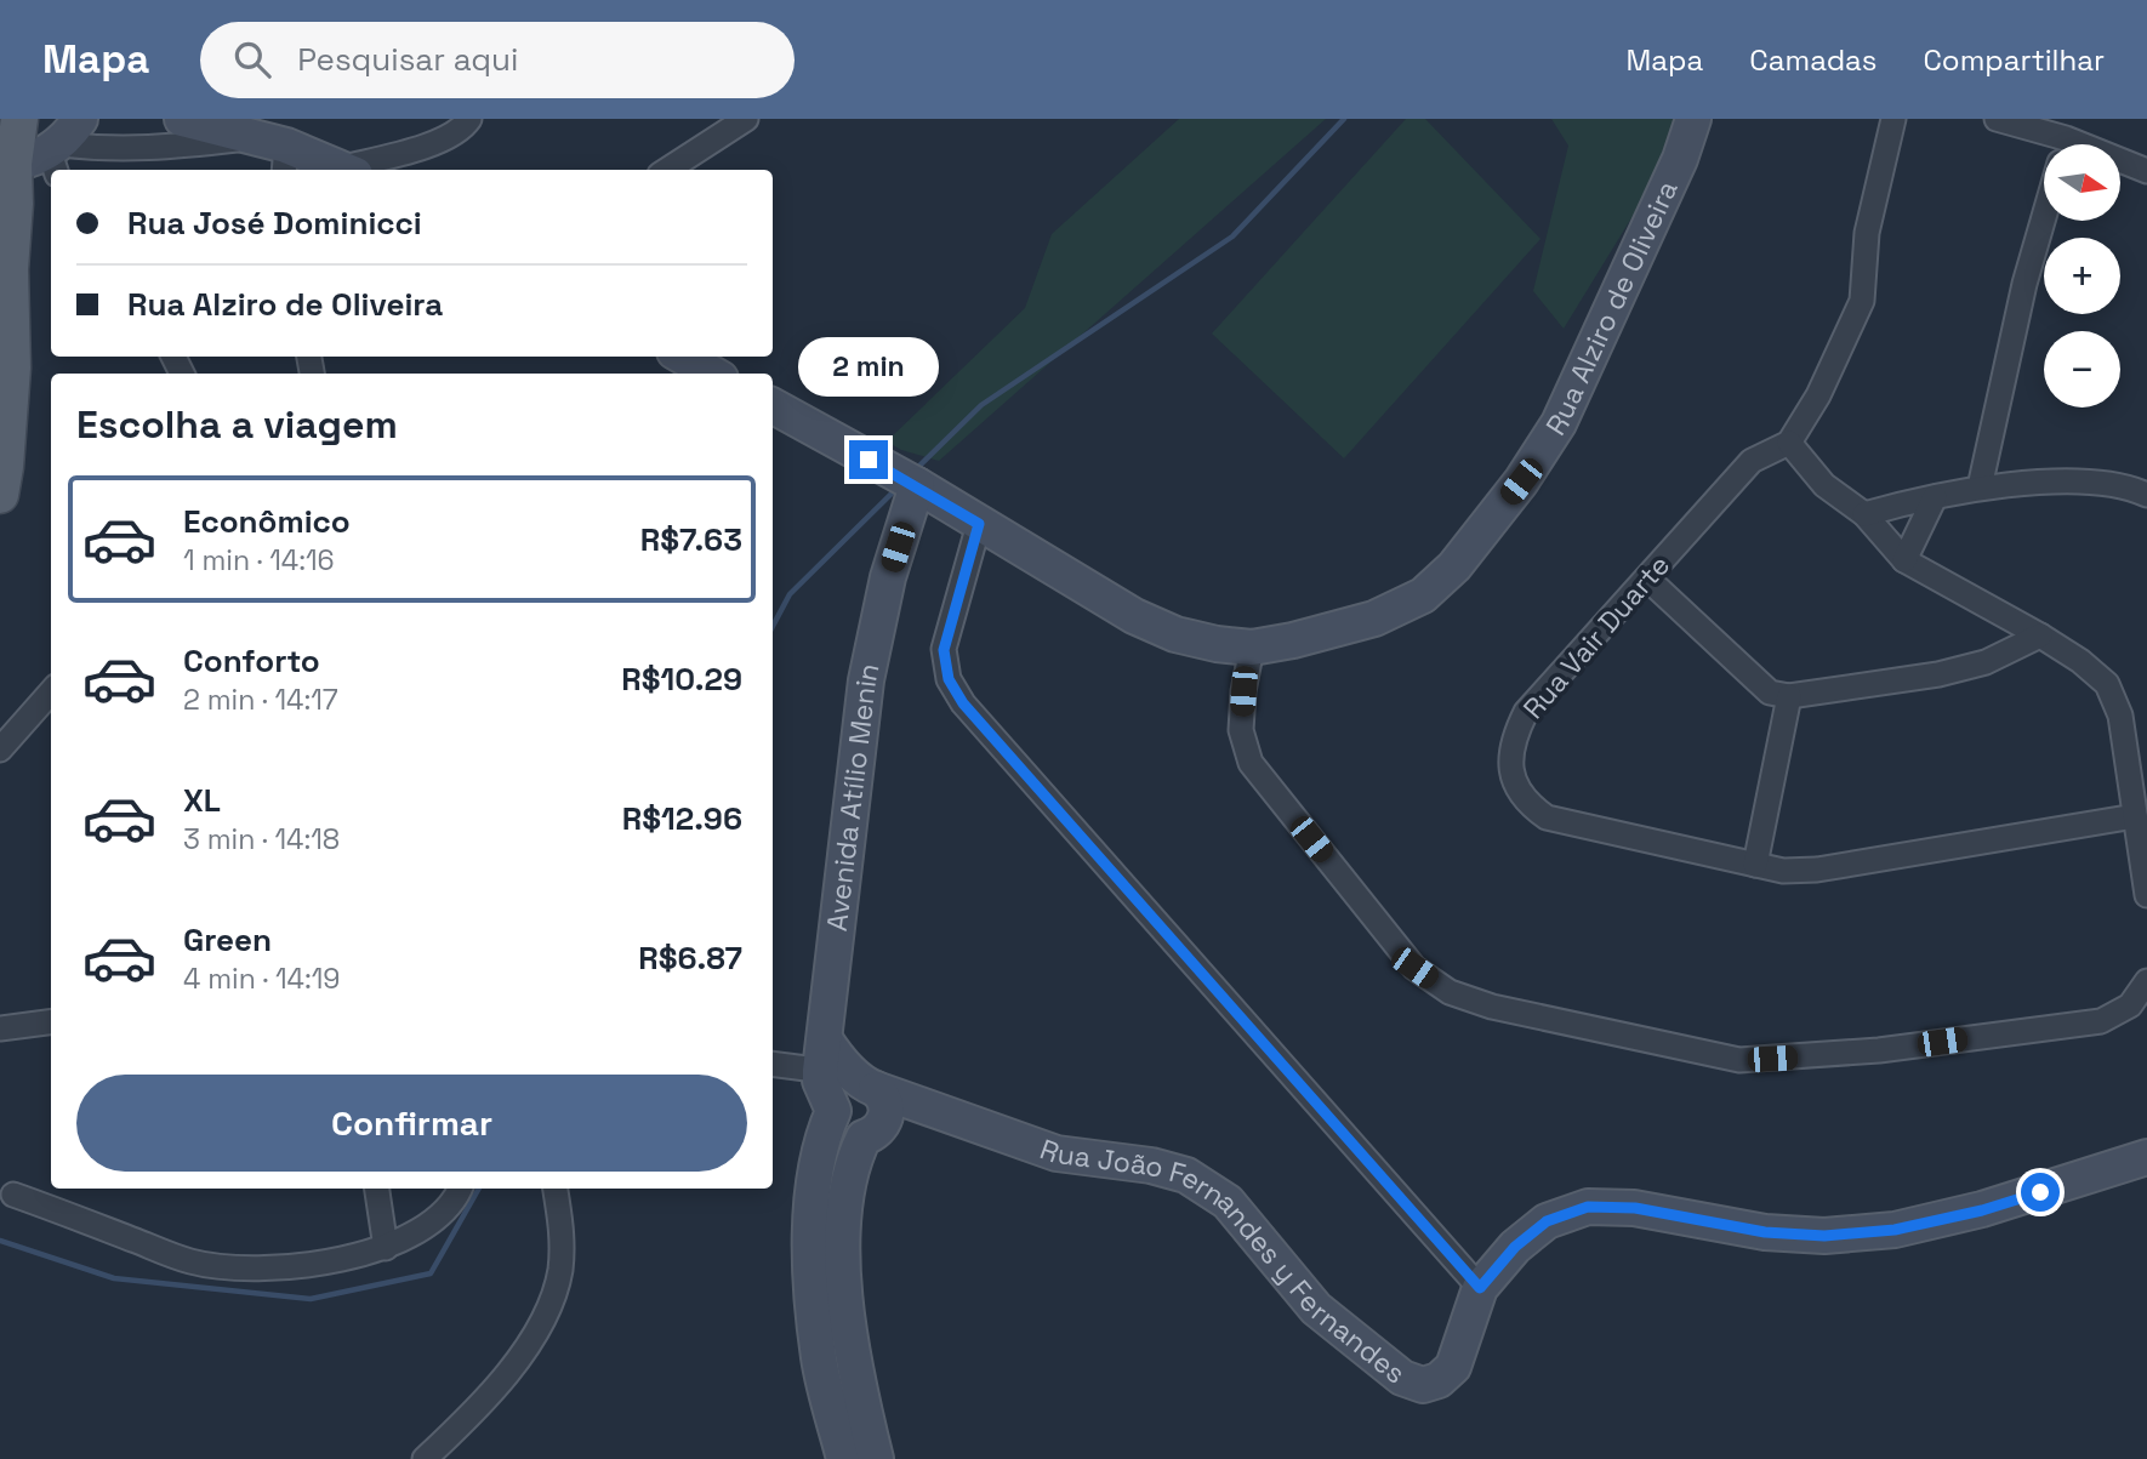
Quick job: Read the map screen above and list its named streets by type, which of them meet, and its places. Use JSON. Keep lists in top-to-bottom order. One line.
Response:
{"streets":{"street":["Rua Alziro de Oliveira","Rua Vair Duarte","Avenida Atílio Menin","Rua João Fernandes y Fernandes"]},"crossings":[["Rua Alziro de Oliveira","Avenida Atílio Menin"]],"north":"right","page":{"header":"Mapa","search":"Pesquisar aqui","nav":["Mapa","Camadas","Compartilhar"],"map_buttons":["+","−"],"banner":["Rua José Dominicci","Rua Alziro de Oliveira"],"bubble":"2 min","heading":"Escolha a viagem","list":[{"name":"Econômico","note":"1 min · 14:16","value":"R$7.63"},{"name":"Conforto","note":"2 min · 14:17","value":"R$10.29"},{"name":"XL","note":"3 min · 14:18","value":"R$12.96"},{"name":"Green","note":"4 min · 14:19","value":"R$6.87"}],"buttons":"Confirmar"}}
